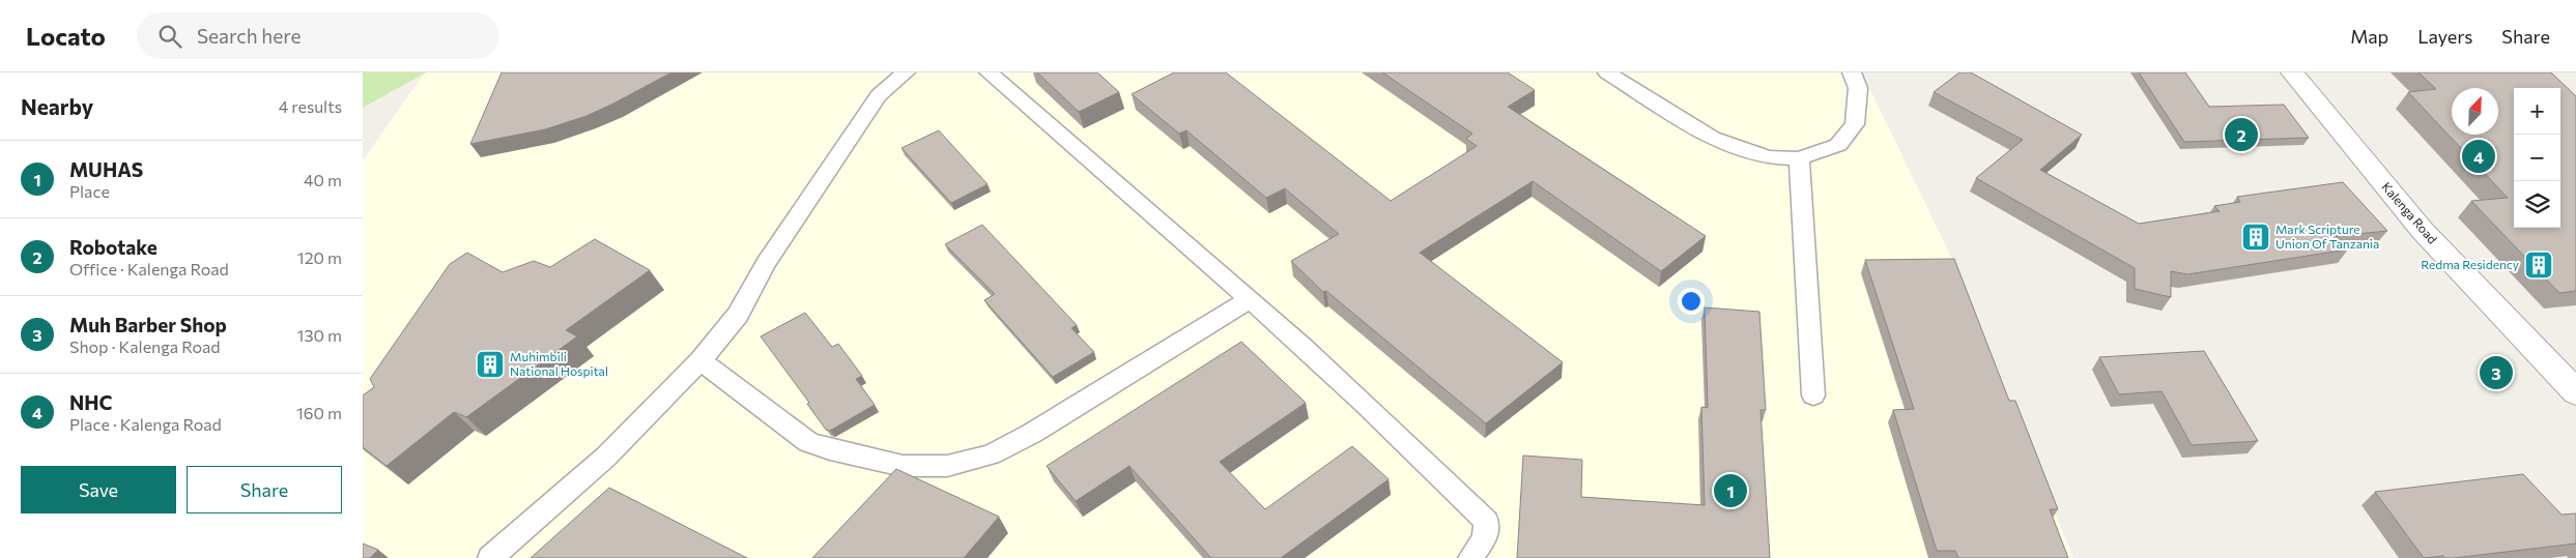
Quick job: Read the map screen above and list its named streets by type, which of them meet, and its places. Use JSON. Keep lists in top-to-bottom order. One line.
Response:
{"streets":{"street":["Kalenga Road"]},"places":{"building":["Mark Scripture Union Of Tanzania","Redma Residency","Muhimbili National Hospital"]},"north":"top right","page":{"header":"Locato","search":"Search here","nav":["Map","Layers","Share"],"heading":["Nearby","4 results"],"map_buttons":["+","−"],"pins":["2","4","3","1"],"list":[{"mark":"1","name":"MUHAS","note":"Place","value":"40 m"},{"mark":"2","name":"Robotake","note":"Office · Kalenga Road","value":"120 m"},{"mark":"3","name":"Muh Barber Shop","note":"Shop · Kalenga Road","value":"130 m"},{"mark":"4","name":"NHC","note":"Place · Kalenga Road","value":"160 m"}],"buttons":["Save","Share"]}}
